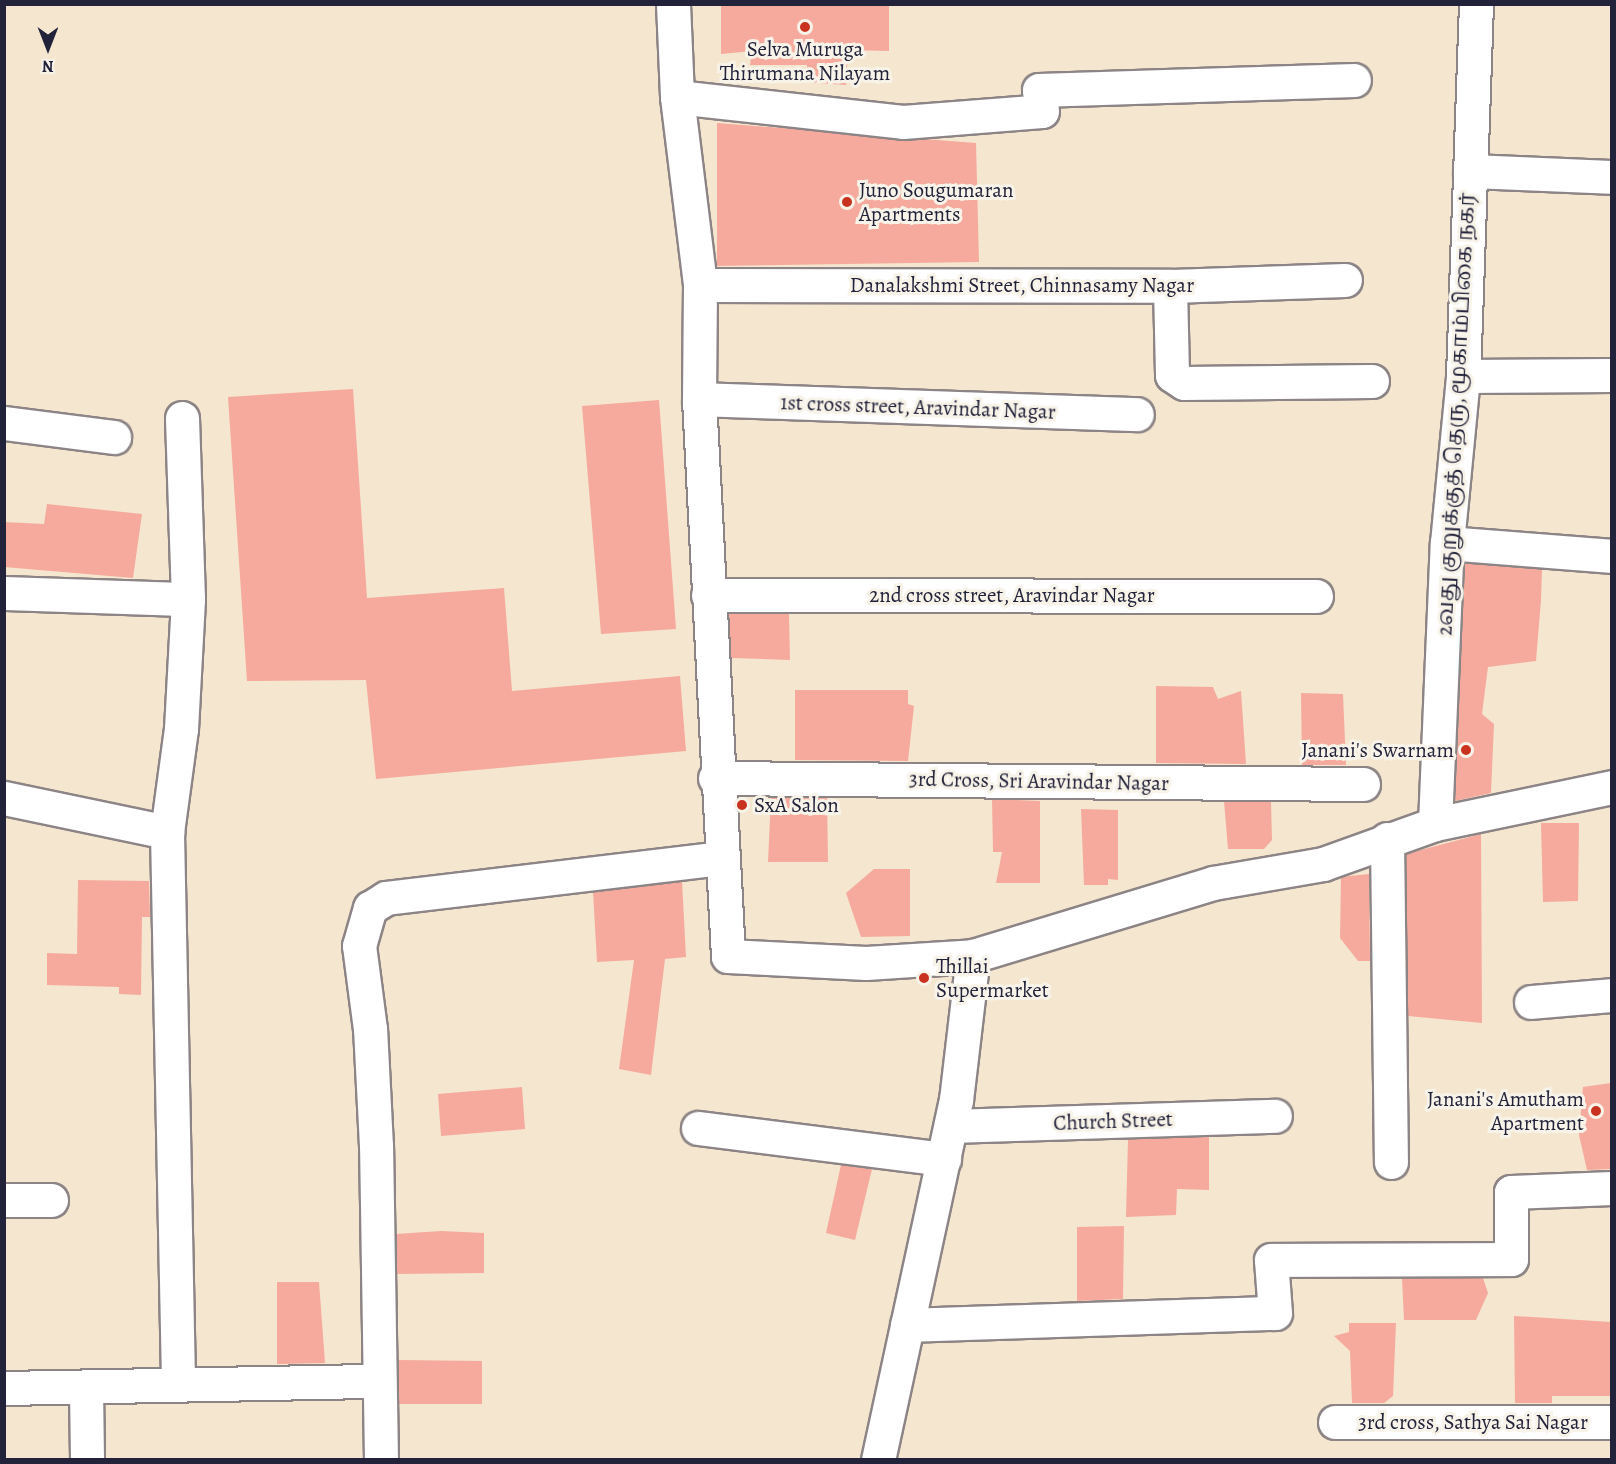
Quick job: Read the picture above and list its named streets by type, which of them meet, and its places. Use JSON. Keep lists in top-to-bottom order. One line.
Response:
{"streets":{"street":["Danalakshmi Street, Chinnasamy Nagar","1st cross street, Aravindar Nagar","2வது குறுக்குத் தெரு, மூகாம்பிகை நகர்","2nd cross street, Aravindar Nagar","3rd Cross, Sri Aravindar Nagar","Church Street","3rd cross, Sathya Sai Nagar"]},"places":["Selva Muruga Thirumana Nilayam","Juno Sougumaran Apartments","Janani's Swarnam","SxA Salon","Thillai Supermarket","Janani's Amutham Apartment"],"north":"bottom"}
